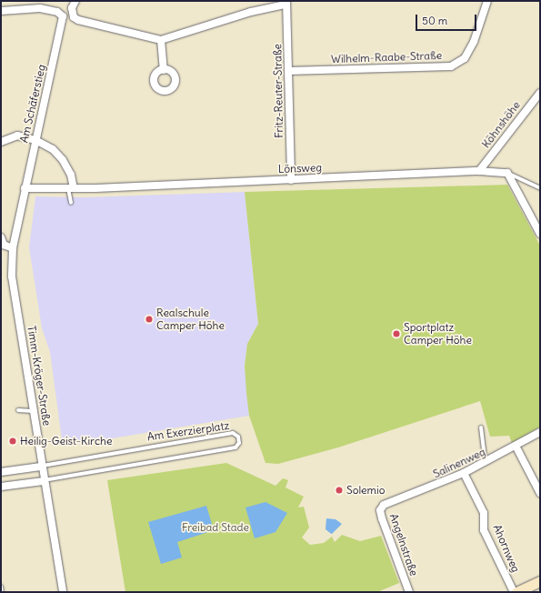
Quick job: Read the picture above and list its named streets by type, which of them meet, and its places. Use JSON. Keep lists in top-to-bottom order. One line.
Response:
{"streets":{"street":["Wilhelm-Raabe-Straße","Fritz-Reuter-Straße","Am Schäferstieg","Köhnshöhe","Lönsweg","Timm-Kröger-Straße","Am Exerzierplatz","Salinenweg","Angelnstraße","Ahornweg"]},"crossings":[["Wilhelm-Raabe-Straße","Fritz-Reuter-Straße"],["Fritz-Reuter-Straße","Lönsweg"],["Am Schäferstieg","Lönsweg"],["Am Schäferstieg","Timm-Kröger-Straße"],["Köhnshöhe","Lönsweg"],["Lönsweg","Timm-Kröger-Straße"],["Timm-Kröger-Straße","Am Exerzierplatz"],["Salinenweg","Angelnstraße"],["Salinenweg","Ahornweg"]],"parks":["Freibad Stade"],"places":["Realschule Camper Höhe","Sportplatz Camper Höhe","Heilig-Geist-Kirche","Solemio"],"scale_bar":"50 m"}
